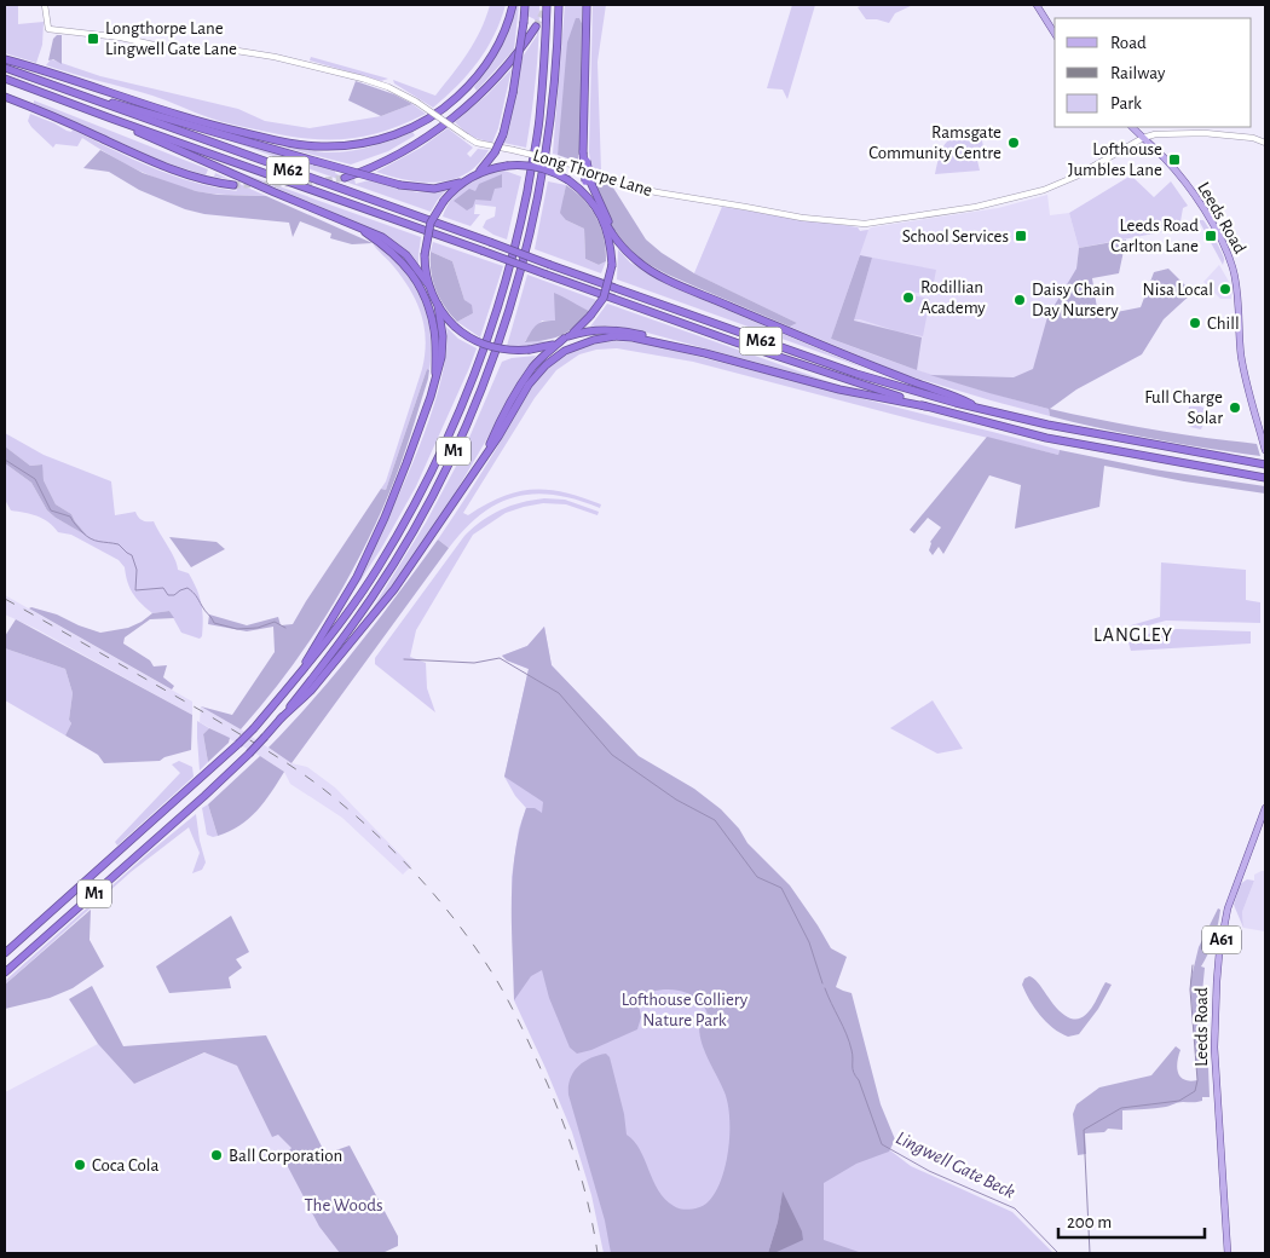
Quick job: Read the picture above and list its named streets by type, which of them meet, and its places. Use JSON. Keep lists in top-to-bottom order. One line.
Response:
{"streets":{"highway":["M62","M1"],"main road":["Long Thorpe Lane","Leeds Road","A61"]},"crossings":[["Long Thorpe Lane","Leeds Road"]],"districts":["LANGLEY"],"water":["Lingwell Gate Beck"],"parks":["Lofthouse Colliery Nature Park","The Woods"],"places":{"transit":["Longthorpe Lane Lingwell Gate Lane","Lofthouse Jumbles Lane","School Services","Leeds Road Carlton Lane"],"other":["Ramsgate Community Centre","Nisa Local","Rodillian Academy","Daisy Chain Day Nursery","Chill","Full Charge Solar","Ball Corporation","Coca Cola"]},"legend":["Road","Railway","Park"],"scale_bar":"200 m"}
